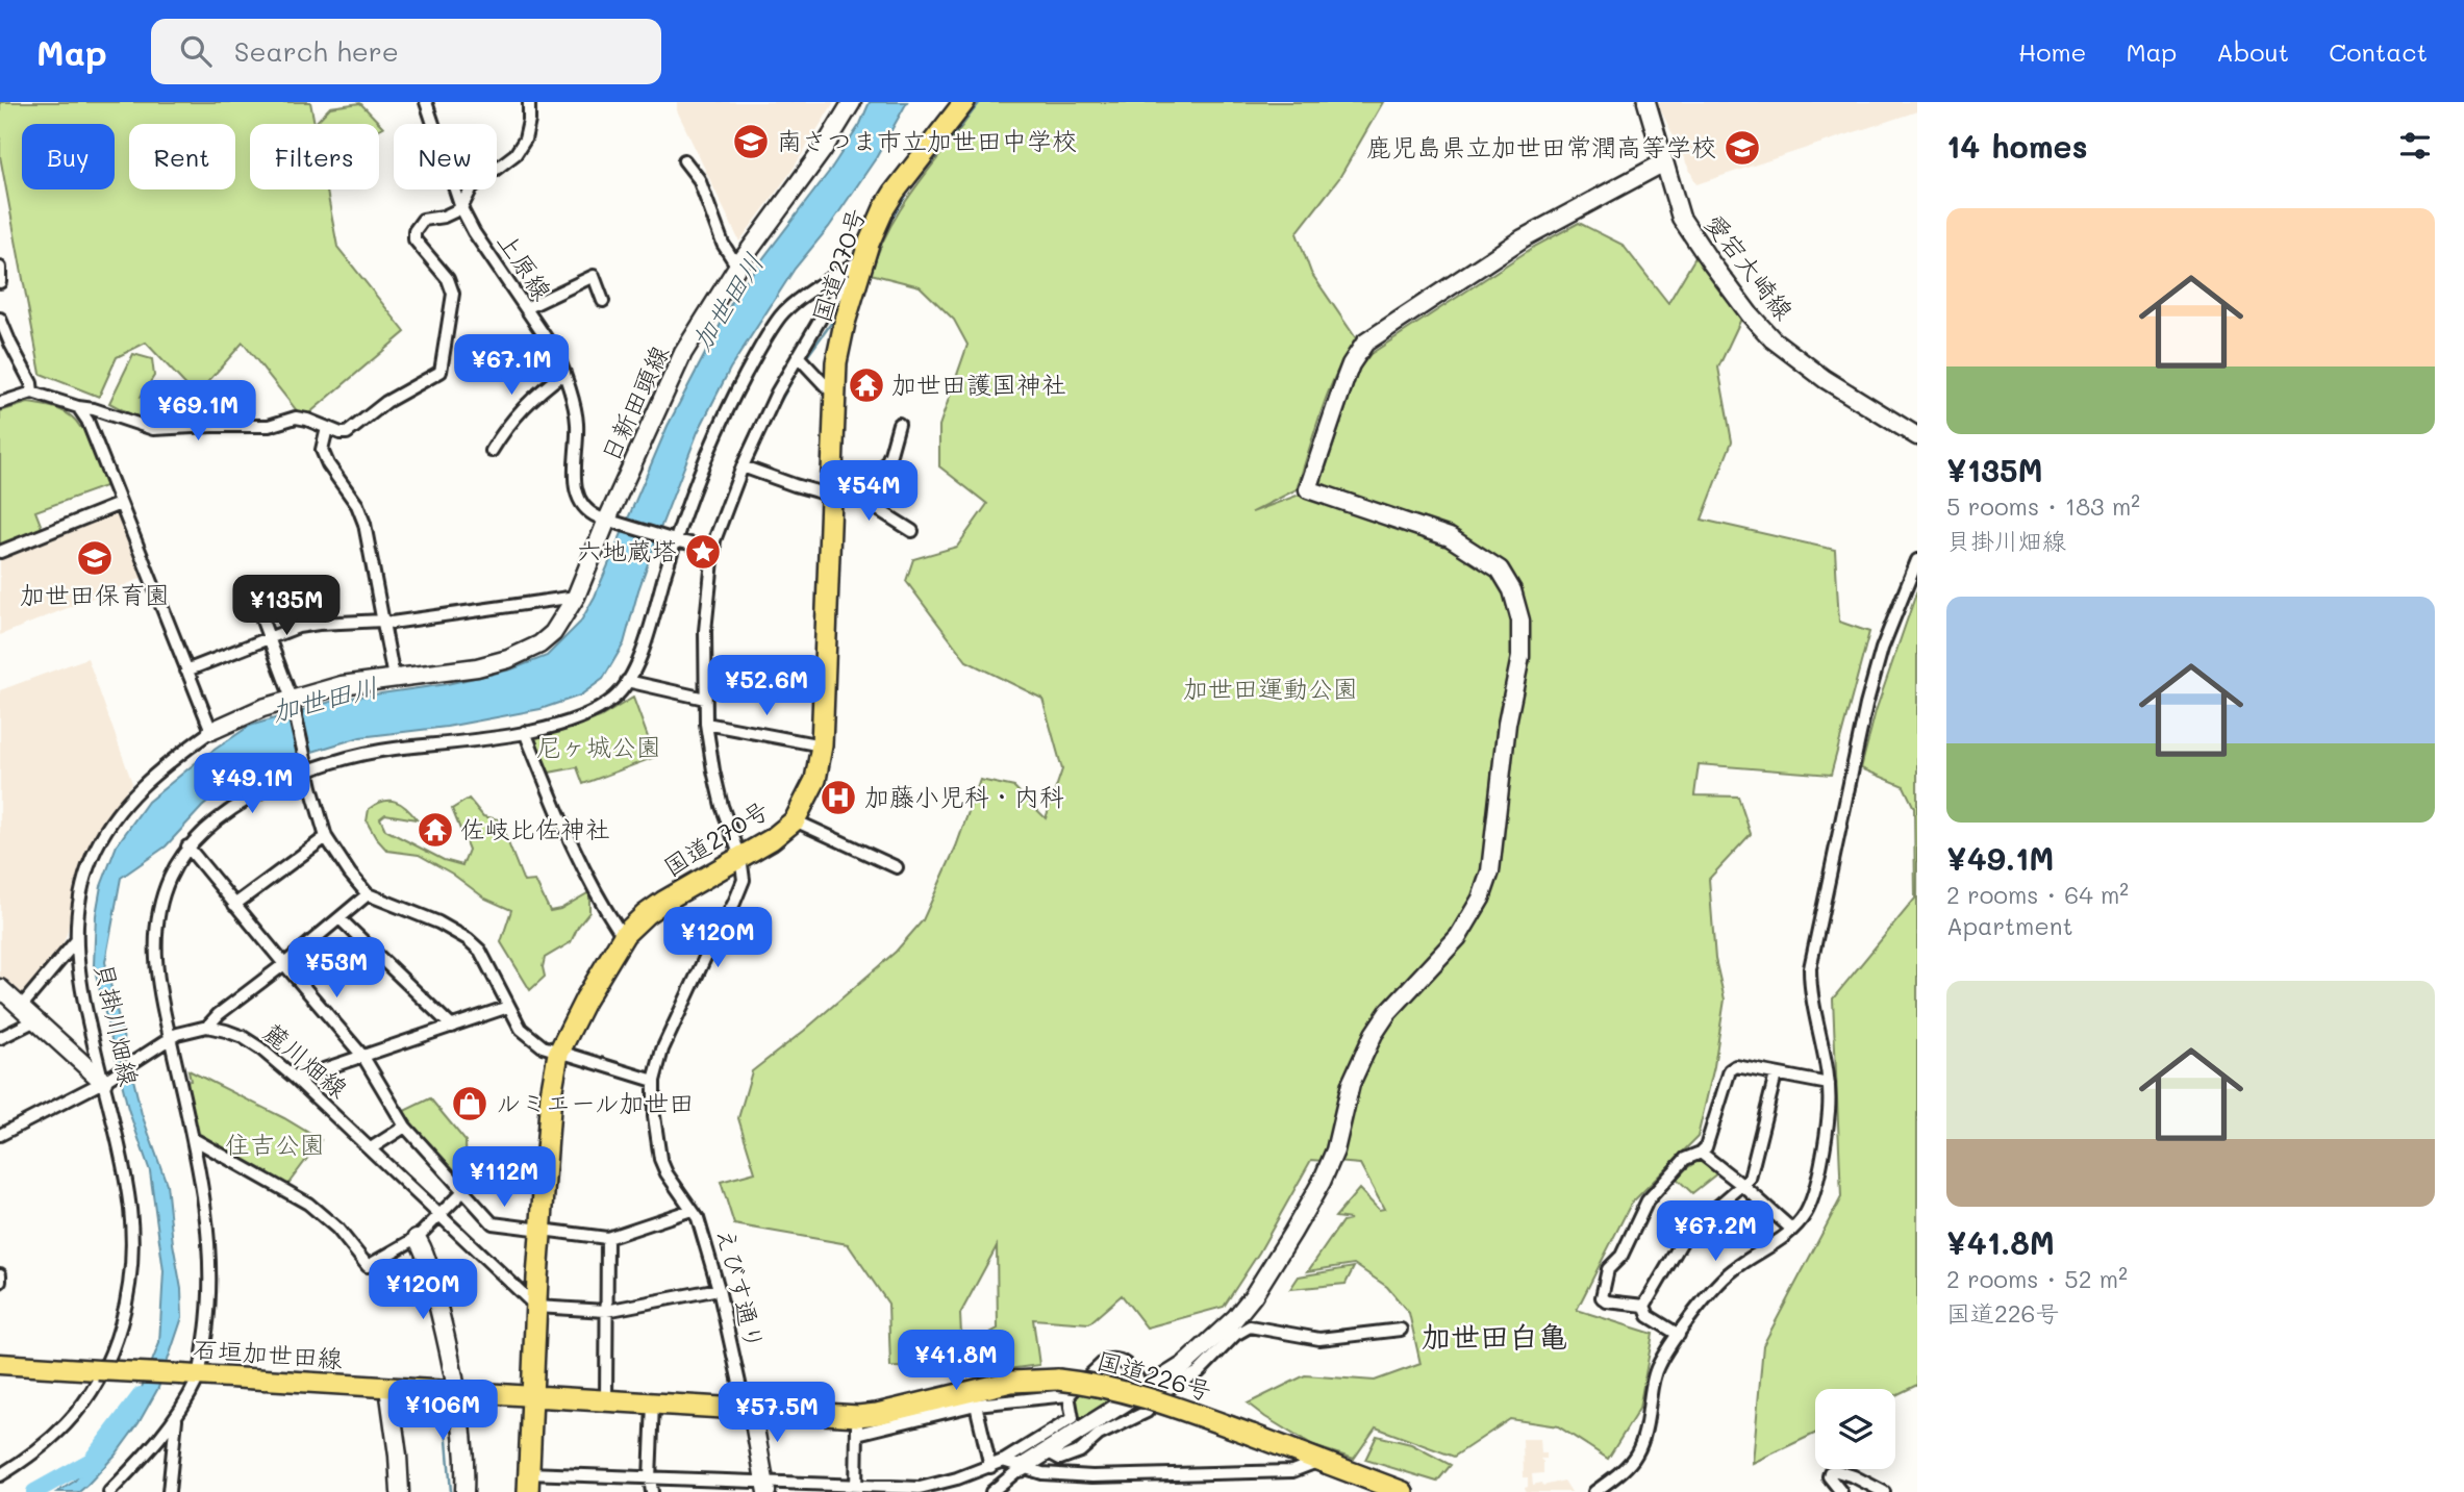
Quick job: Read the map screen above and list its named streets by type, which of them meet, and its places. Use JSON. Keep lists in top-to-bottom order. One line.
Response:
{"streets":{"highway":["国道270号","国道226号"],"main road":["石垣加世田線"],"street":["上原線","愛宕大崎線","日新田頭線","貝掛川畑線","麓川畑線","えびす通り"]},"crossings":[["国道270号","麓川畑線"],["国道270号","えびす通り"],["国道270号","石垣加世田線"],["国道270号","国道226号"],["上原線","日新田頭線"],["上原線","貝掛川畑線"],["日新田頭線","貝掛川畑線"],["えびす通り","国道226号"],["石垣加世田線","国道226号"]],"districts":["加世田白亀"],"water":["加世田川"],"parks":["加世田運動公園","尼ヶ城公園","住吉公園"],"places":{"school or university":["南さつま市立加世田中学校","鹿児島県立加世田常潤高等学校","加世田保育園"],"temple":["加世田護国神社","佐岐比佐神社"],"place":["六地蔵塔"],"hospital":["加藤小児科・内科"],"shop":["ルミエール加世田"]},"page":{"header":"Map","search":"Search here","nav":["Home","Map","About","Contact"],"heading":"14 homes","chip":["Buy","Rent","Filters","New"],"list":[{"name":"¥135M","note":"5 rooms · 183 m² · 貝掛川畑線"},{"name":"¥49.1M","note":"2 rooms · 64 m² · Apartment"},{"name":"¥41.8M","note":"2 rooms · 52 m² · 国道226号"}],"price":["¥67.1M","¥69.1M","¥54M","¥135M","¥52.6M","¥49.1M","¥120M","¥53M","¥112M","¥67.2M","¥120M","¥41.8M","¥106M","¥57.5M"]}}
